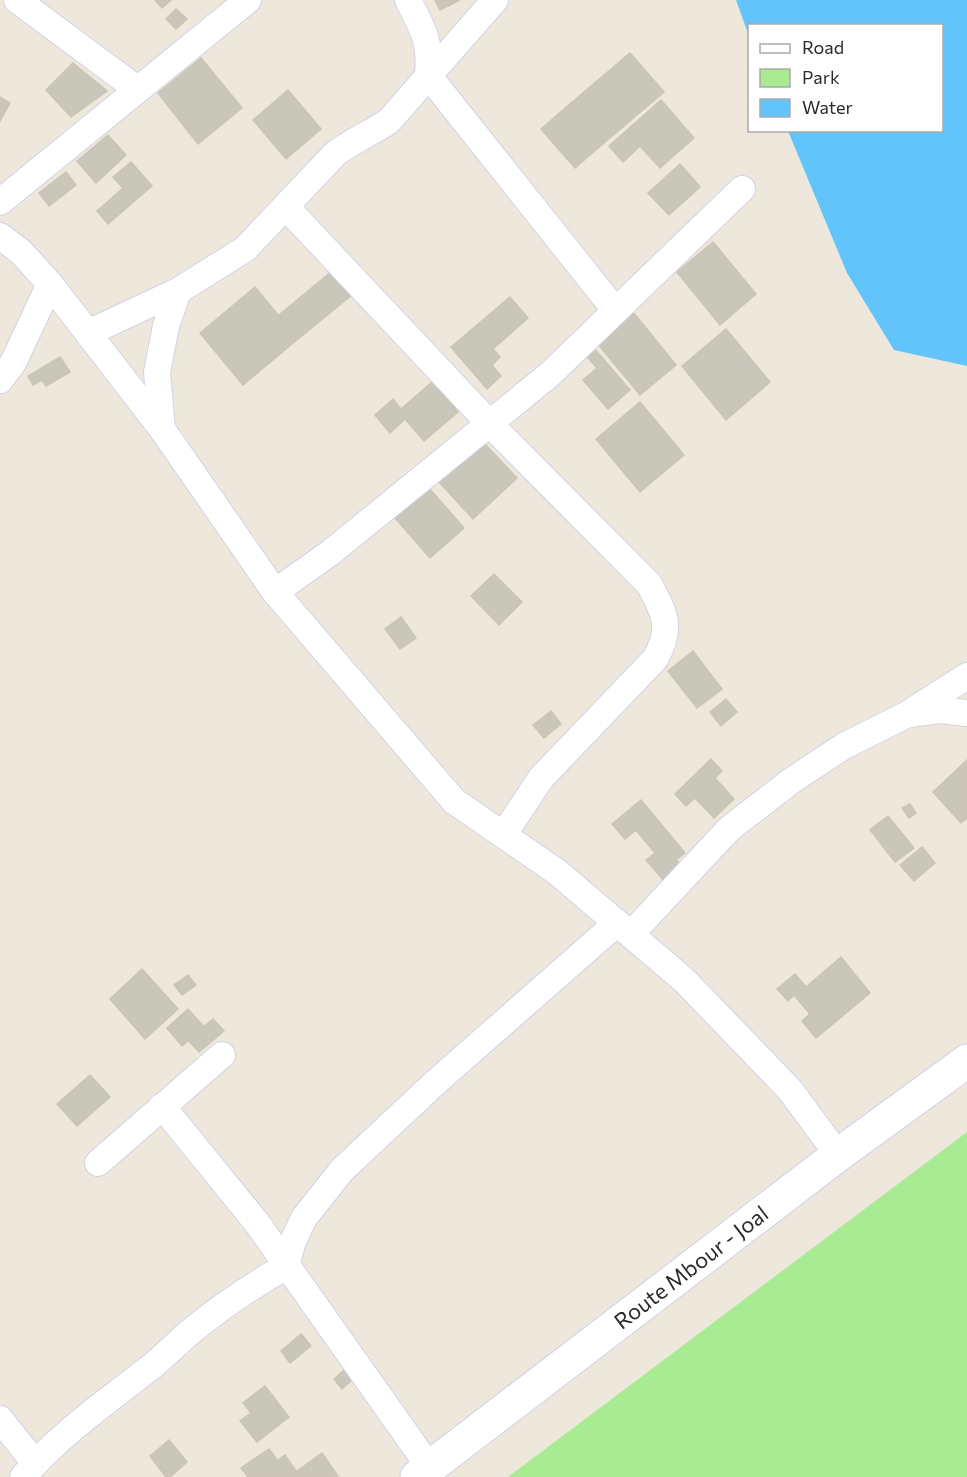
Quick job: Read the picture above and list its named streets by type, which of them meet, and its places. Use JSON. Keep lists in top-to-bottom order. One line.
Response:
{"streets":{"main road":["Route Mbour - Joal"]},"legend":["Road","Park","Water"]}
